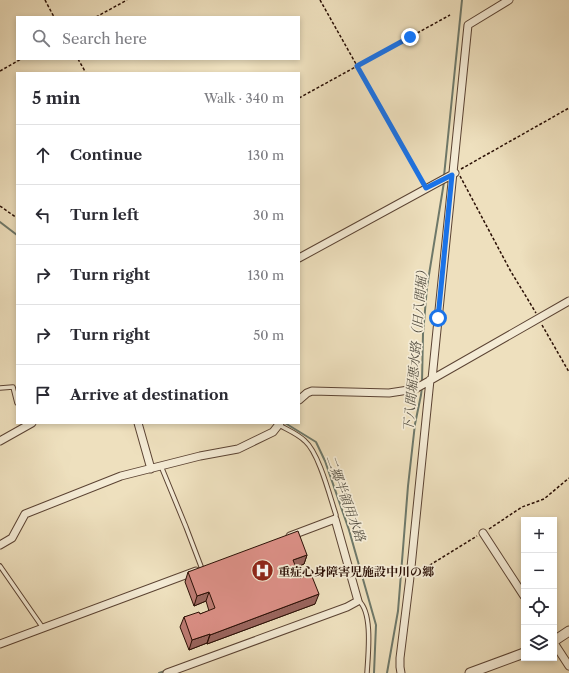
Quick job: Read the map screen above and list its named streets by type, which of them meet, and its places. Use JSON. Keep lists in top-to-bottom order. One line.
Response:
{"water":["下八間堀悪水路（旧八間堀）","二郷半領用水路"],"places":{"hospital":["重症心身障害児施設中川の郷"]},"page":{"search":"Search here","heading":["5 min","Walk · 340 m"],"list":[["Continue","130 m"],["Turn left","30 m"],["Turn right","130 m"],["Turn right","50 m"],"Arrive at destination"],"map_buttons":["+","−"]}}
